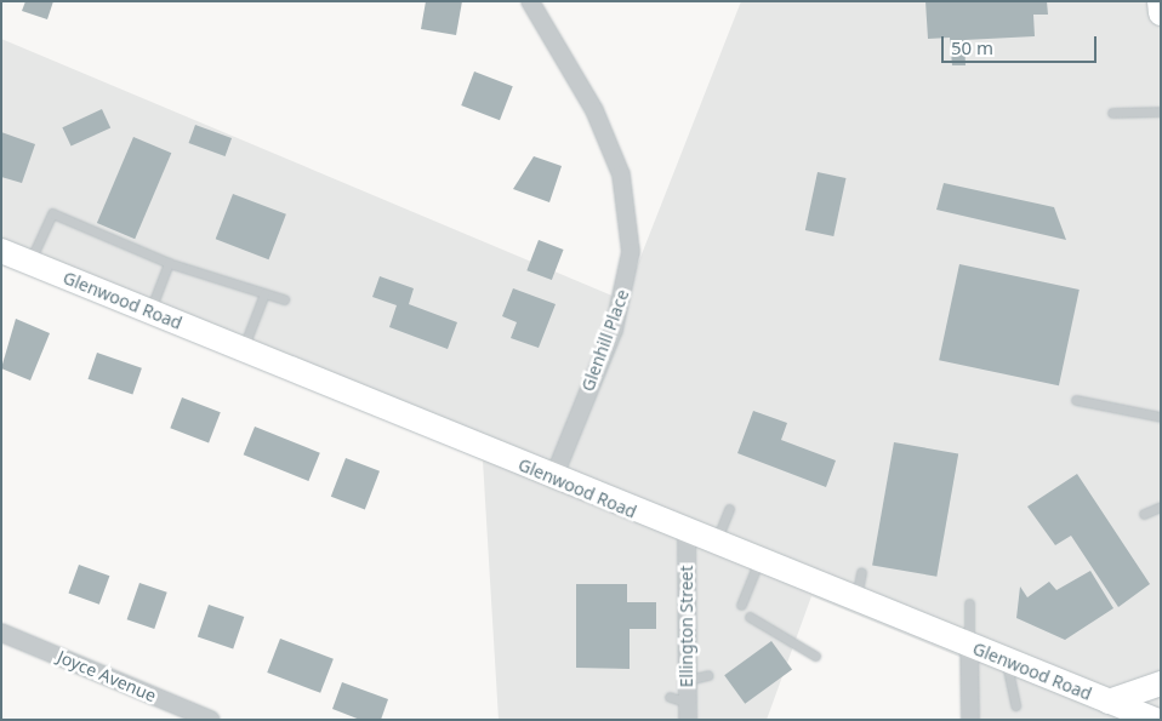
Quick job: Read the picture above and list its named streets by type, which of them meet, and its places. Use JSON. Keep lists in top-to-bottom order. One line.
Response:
{"streets":{"main road":["Glenwood Road"],"street":["Glenhill Place","Ellington Street","Joyce Avenue"]},"crossings":[["Glenwood Road","Glenhill Place"],["Glenwood Road","Ellington Street"]],"scale_bar":"50 m"}
